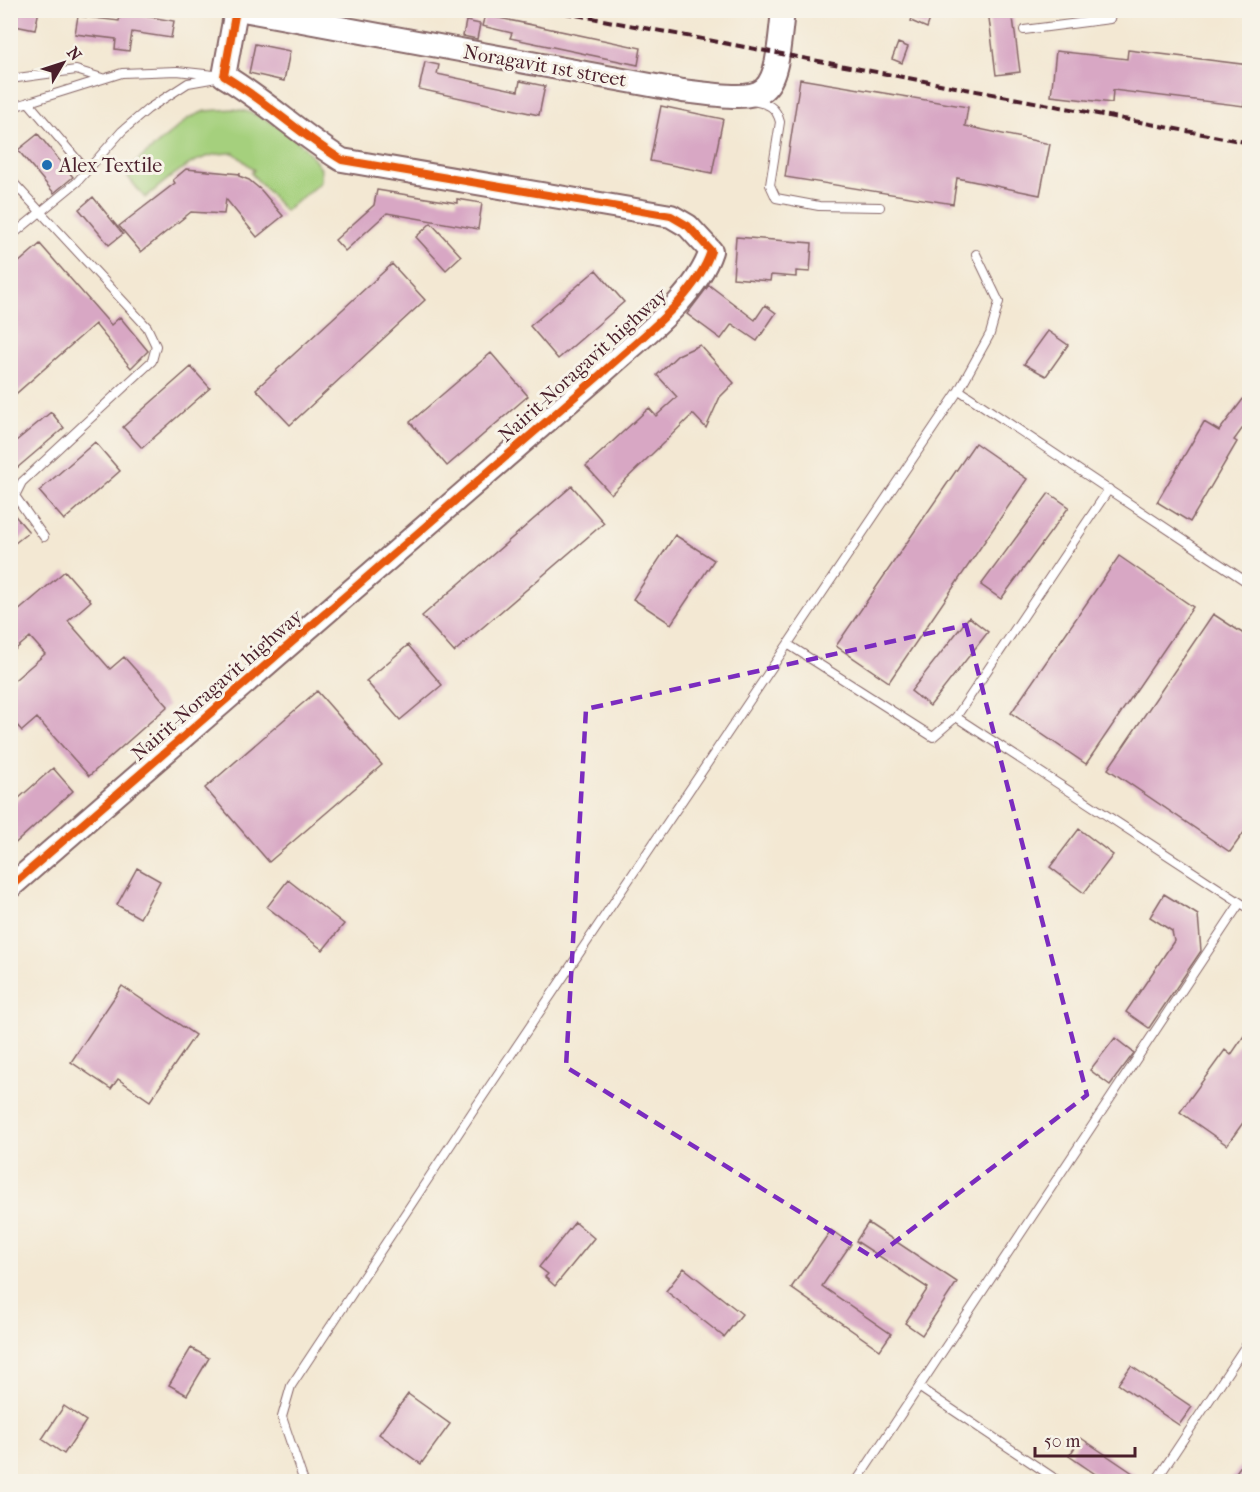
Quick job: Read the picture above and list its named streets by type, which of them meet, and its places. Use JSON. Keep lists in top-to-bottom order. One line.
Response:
{"streets":{"street":["Noragavit 1st street","Nairit-Noragavit highway"]},"places":["Alex Textile"],"scale_bar":"50 m","north":"top right"}
